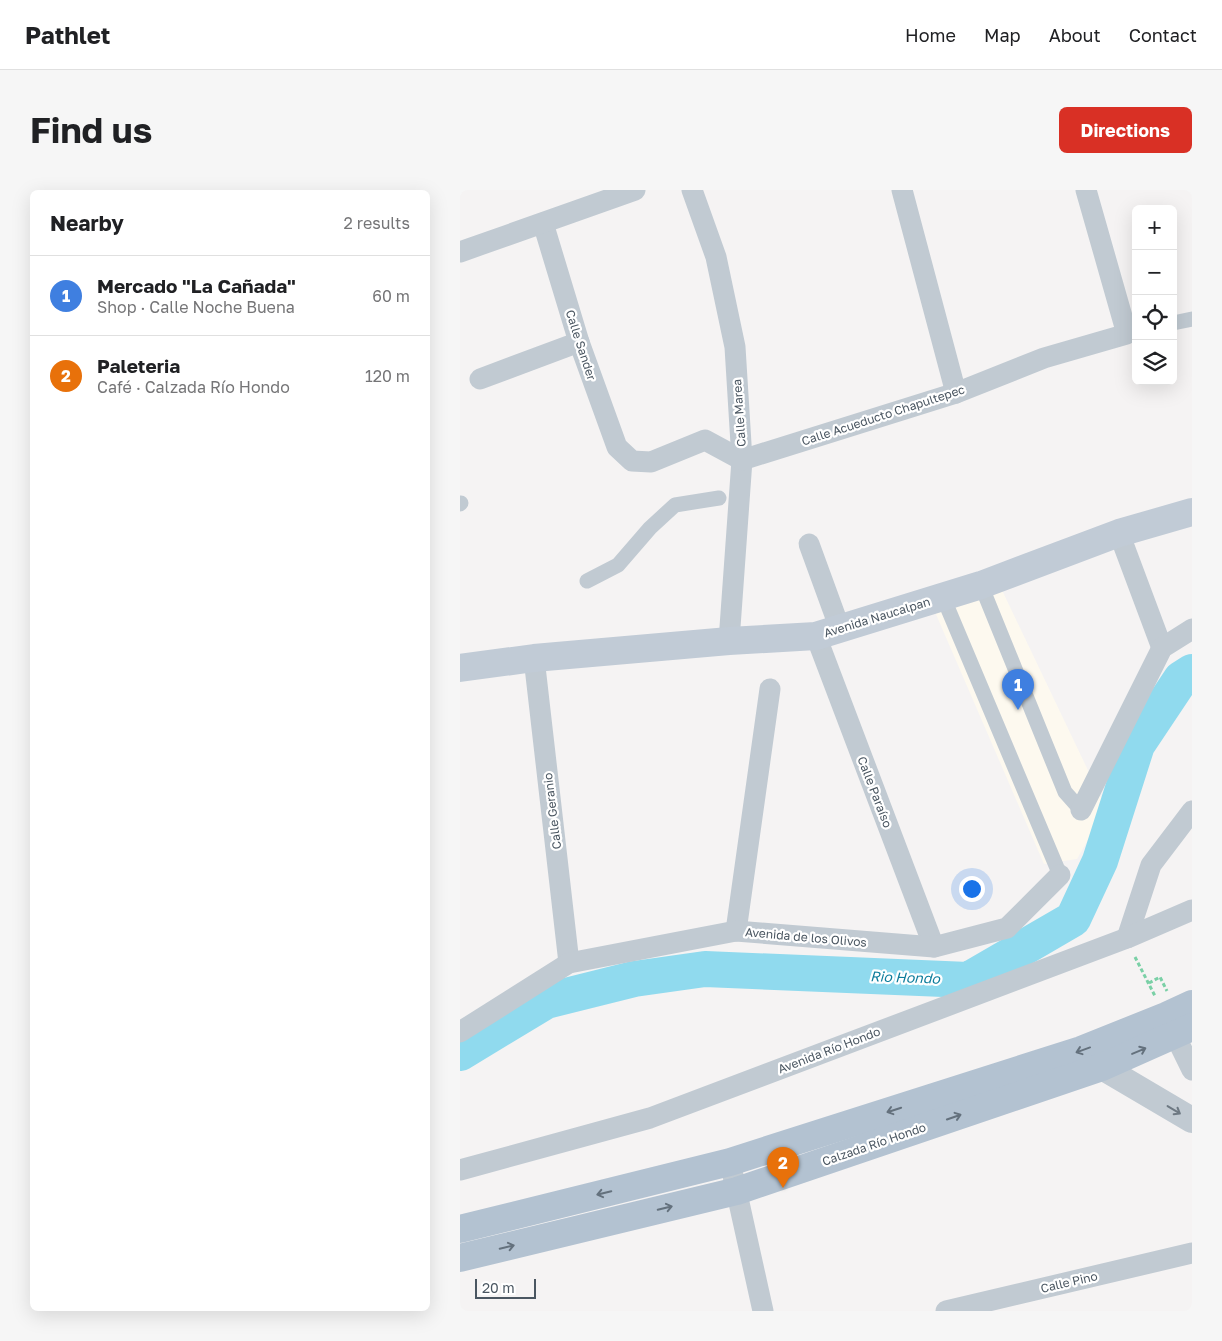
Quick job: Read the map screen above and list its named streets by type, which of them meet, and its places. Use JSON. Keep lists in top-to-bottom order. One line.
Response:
{"streets":{"main road":["Avenida Naucalpan","Calzada Río Hondo"],"street":["Calle Sander","Calle Marea","Calle Acueducto Chapultepec","Calle Paraíso","Calle Geranio","Avenida de los Olivos","Avenida Río Hondo","Calle Pino"]},"crossings":[["Calle Sander","Calle Marea"],["Calle Sander","Calle Acueducto Chapultepec"],["Calle Marea","Calle Acueducto Chapultepec"],["Calle Marea","Avenida Naucalpan"],["Avenida Naucalpan","Calle Paraíso"],["Avenida Naucalpan","Calle Geranio"],["Calle Paraíso","Avenida de los Olivos"],["Calle Geranio","Avenida de los Olivos"]],"water":["Rio Hondo"],"scale_bar":"20 m","page":{"header":"Pathlet","nav":["Home","Map","About","Contact"],"buttons":"Directions","title":"Find us","heading":["Nearby","2 results"],"map_buttons":["+","−"],"list":[{"mark":"1","name":"Mercado \"La Cañada\"","note":"Shop · Calle Noche Buena","value":"60 m"},{"mark":"2","name":"Paleteria","note":"Café · Calzada Río Hondo","value":"120 m"}],"pins":["1","2"],"scale":"20 m"}}
